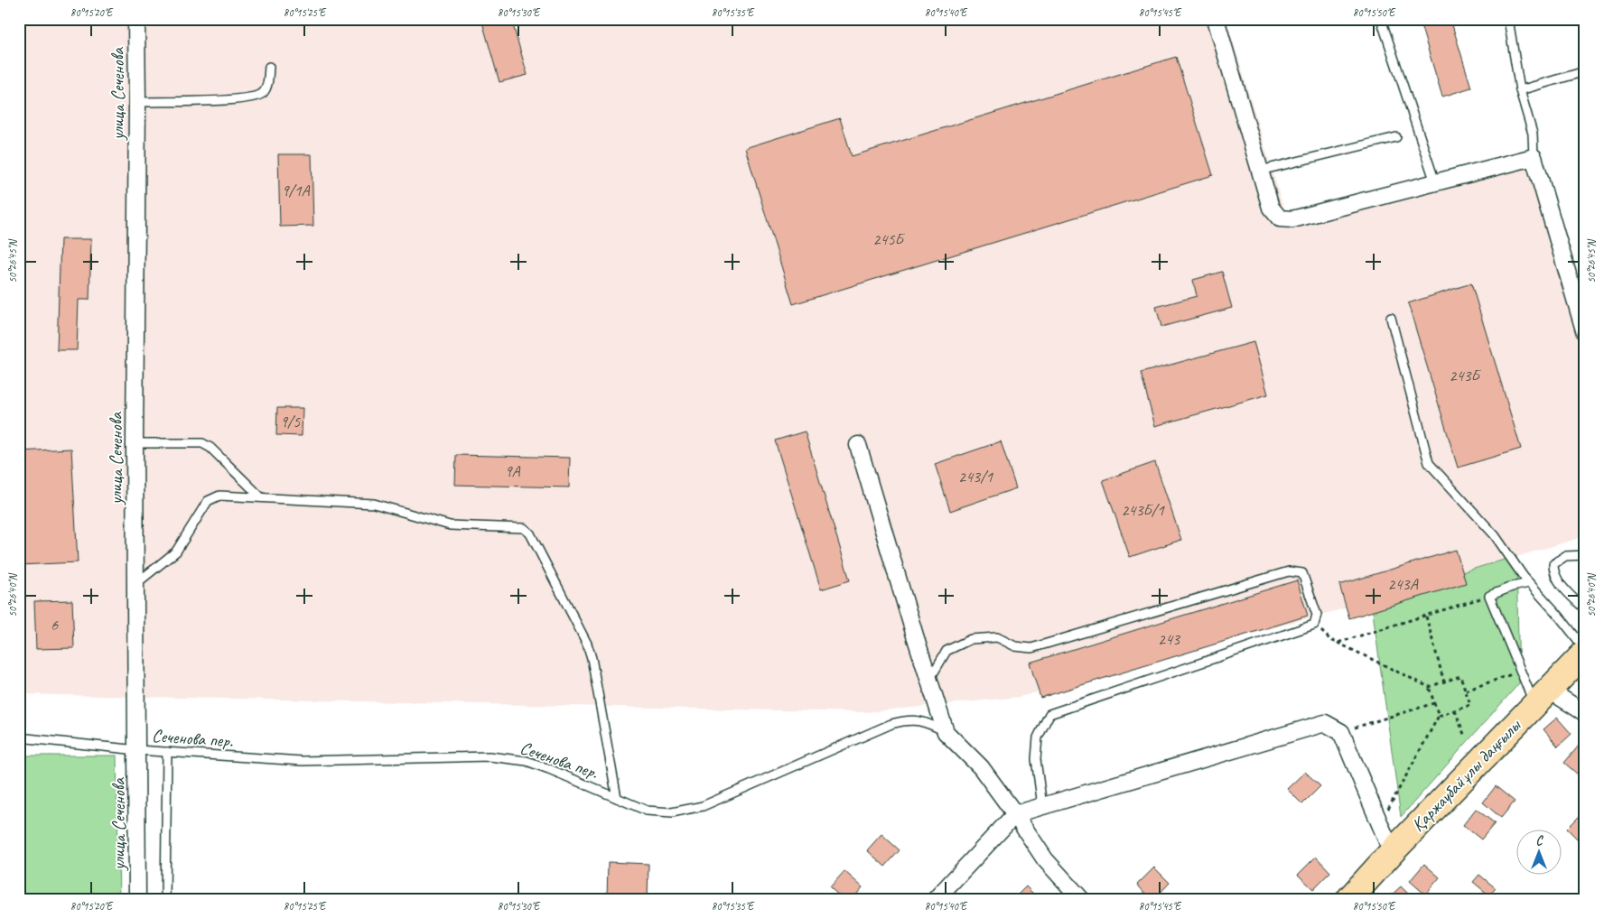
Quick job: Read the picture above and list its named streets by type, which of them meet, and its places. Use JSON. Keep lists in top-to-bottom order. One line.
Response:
{"streets":{"highway":["Қаржаубайұлы даңғылы"],"street":["улица Сеченова"],"lane":["Сеченова пер."]},"crossings":[["улица Сеченова","Сеченова пер."]],"house_numbers":["9/1А","245Б","243Б","9/5","9А","243/1","243Б/1","243А","6","243"],"north":"top","coordinates":["80°15'20\"E","80°15'25\"E","80°15'30\"E","80°15'35\"E","80°15'40\"E","80°15'45\"E","80°15'50\"E","50°26'45\"N","50°26'40\"N"]}
